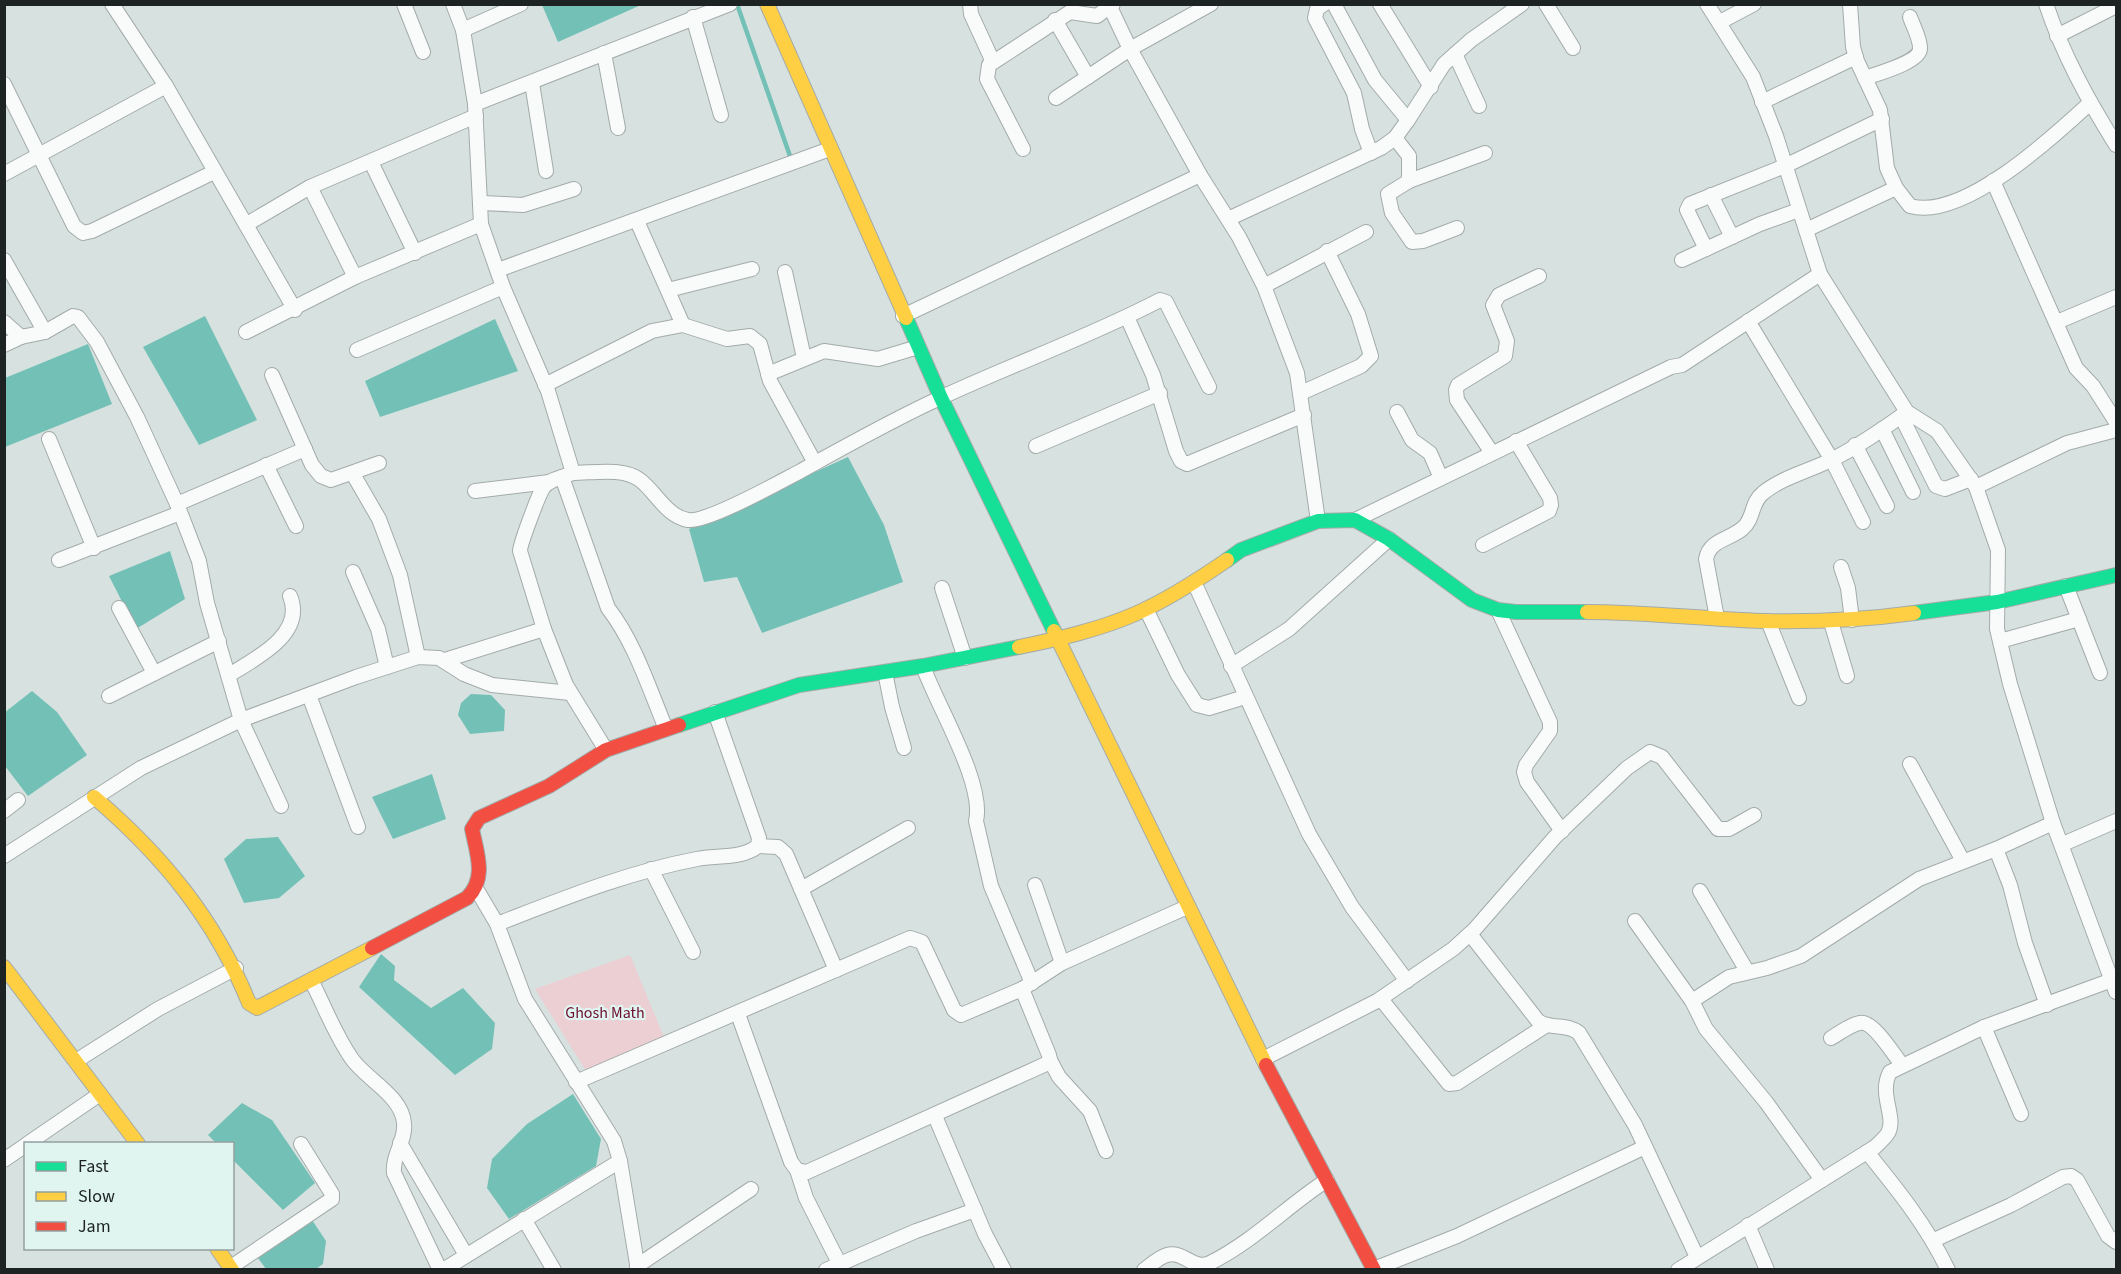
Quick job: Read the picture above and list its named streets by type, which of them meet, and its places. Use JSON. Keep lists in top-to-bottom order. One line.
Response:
{"parks":["Ghosh Math"],"legend":["Fast","Slow","Jam"]}
